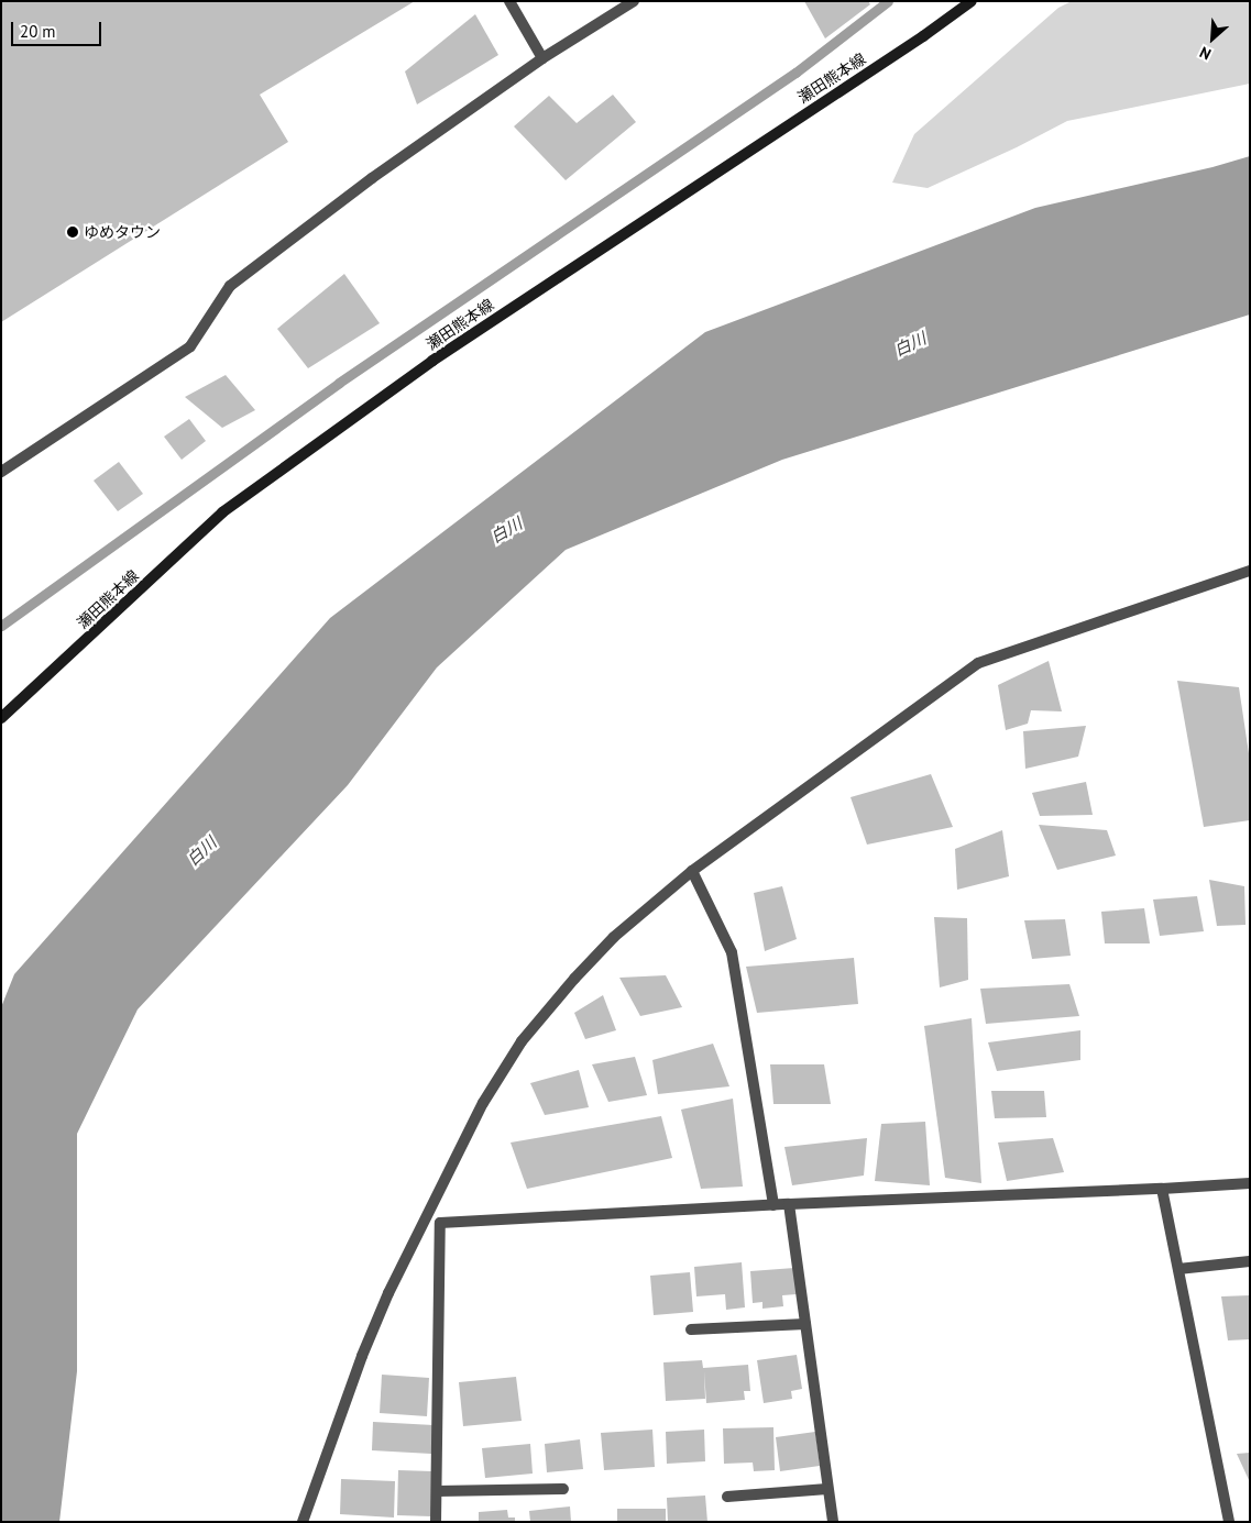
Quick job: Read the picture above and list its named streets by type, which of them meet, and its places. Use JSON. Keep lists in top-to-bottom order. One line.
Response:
{"streets":{"main road":["瀬田熊本線"]},"water":["白川"],"places":["ゆめタウン"],"scale_bar":"20 m","north":"bottom left"}
